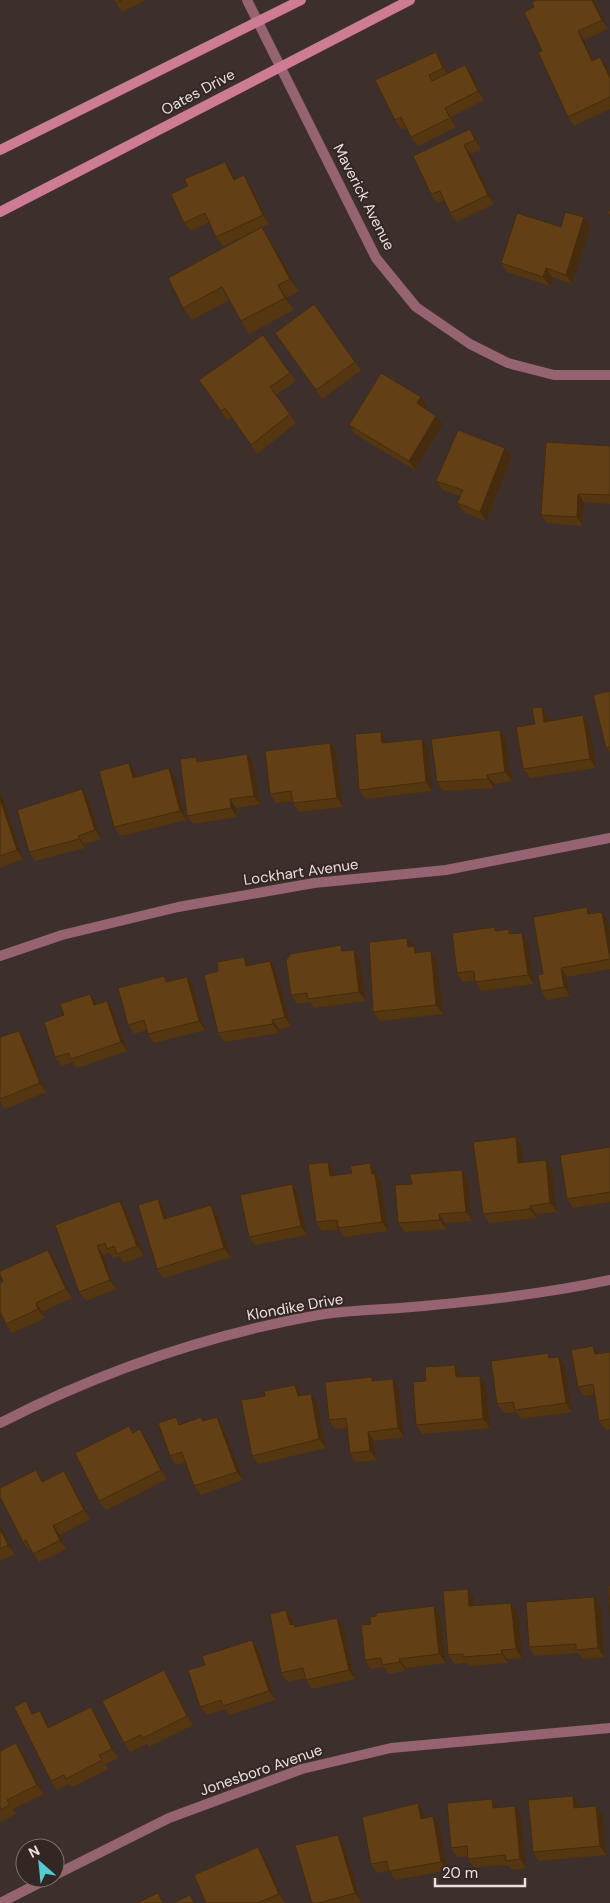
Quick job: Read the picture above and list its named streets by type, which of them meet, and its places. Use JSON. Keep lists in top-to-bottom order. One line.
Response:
{"streets":{"main road":["Oates Drive"],"street":["Maverick Avenue","Lockhart Avenue","Klondike Drive","Jonesboro Avenue"]},"crossings":[["Oates Drive","Maverick Avenue"]],"scale_bar":"20 m","north":"top left"}
